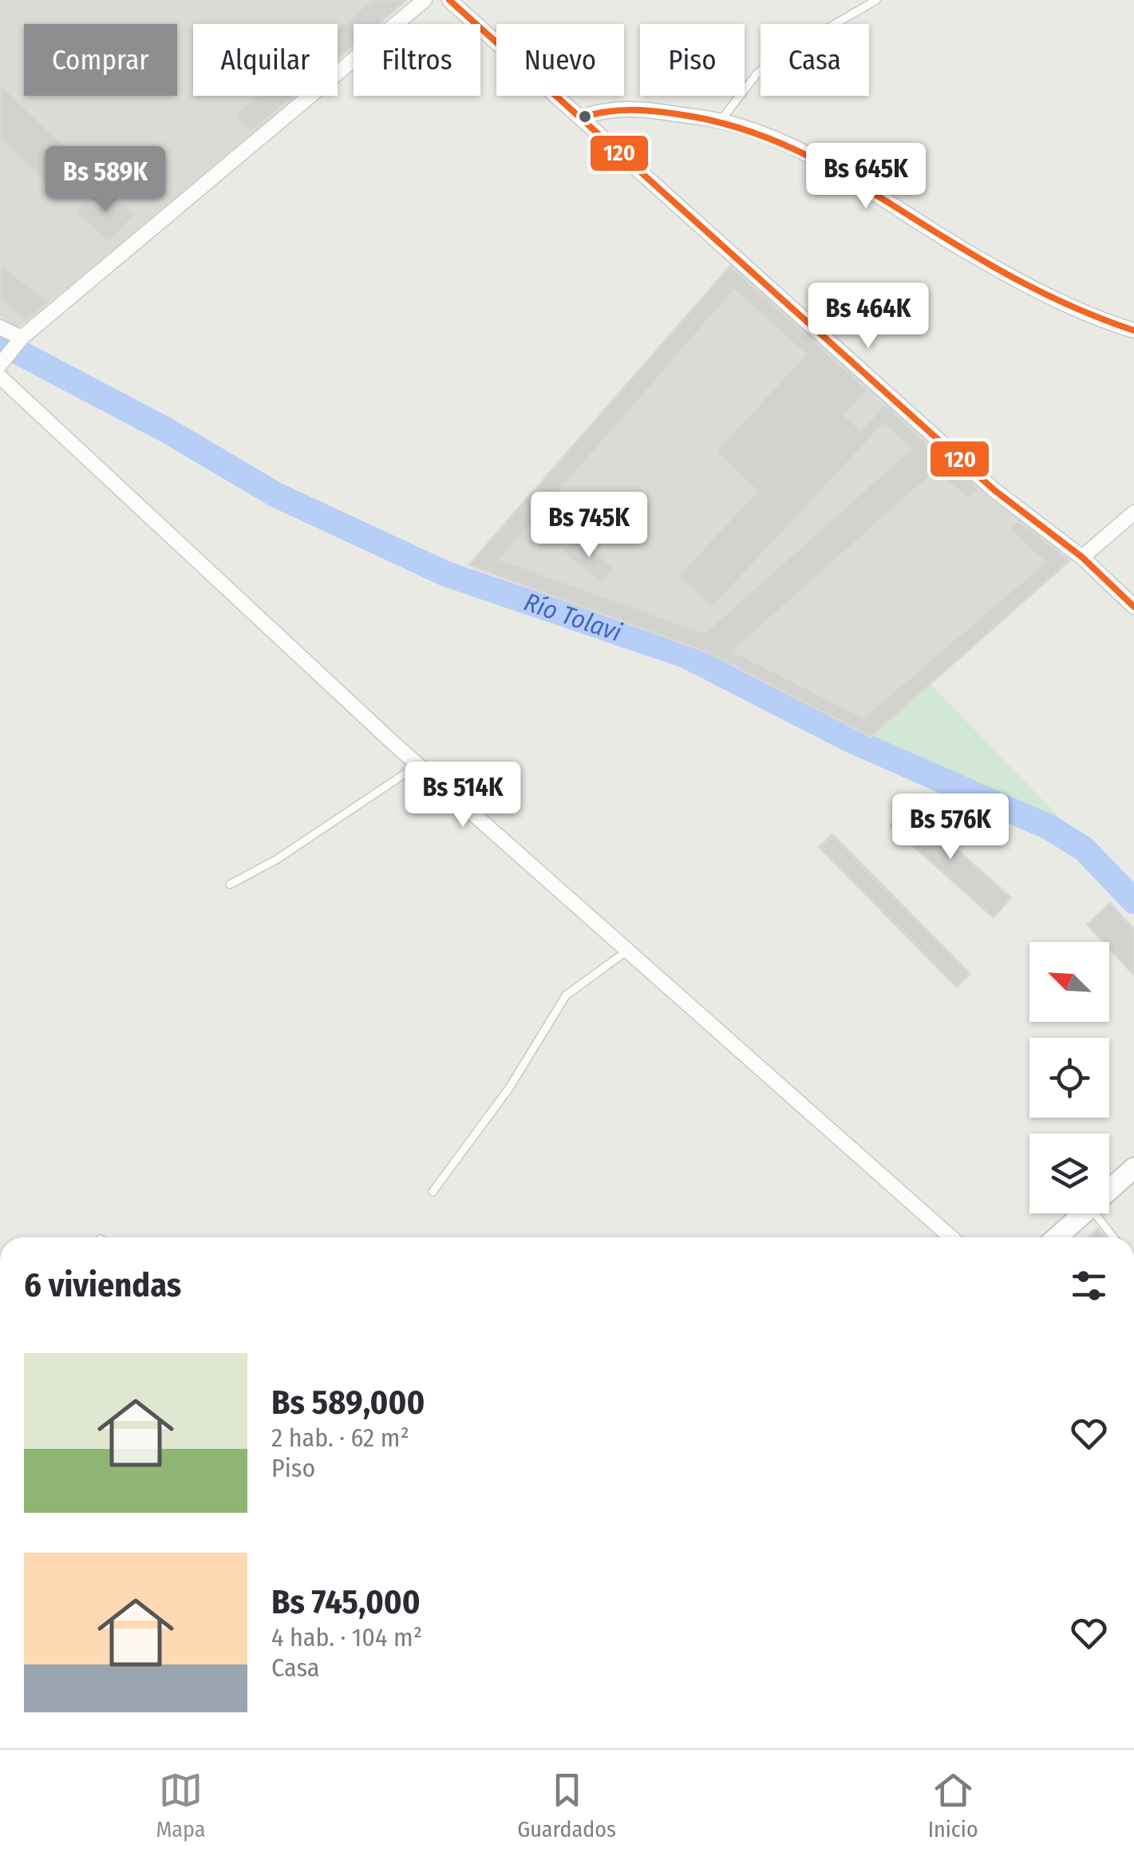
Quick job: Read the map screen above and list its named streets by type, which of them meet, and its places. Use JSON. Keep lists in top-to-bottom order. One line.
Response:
{"water":["Río Tolavi"],"lines":["transit line 120"],"north":"top left","page":{"chip":["Comprar","Alquilar","Filtros","Nuevo","Piso","Casa"],"price":["Bs 645K","Bs 589K","Bs 464K","Bs 745K","Bs 514K","Bs 576K"],"heading":"6 viviendas","list":[{"name":"Bs 589,000","note":"2 hab. · 62 m² · Piso"},{"name":"Bs 745,000","note":"4 hab. · 104 m² · Casa"}],"tabs":["Mapa","Guardados","Inicio"]}}
